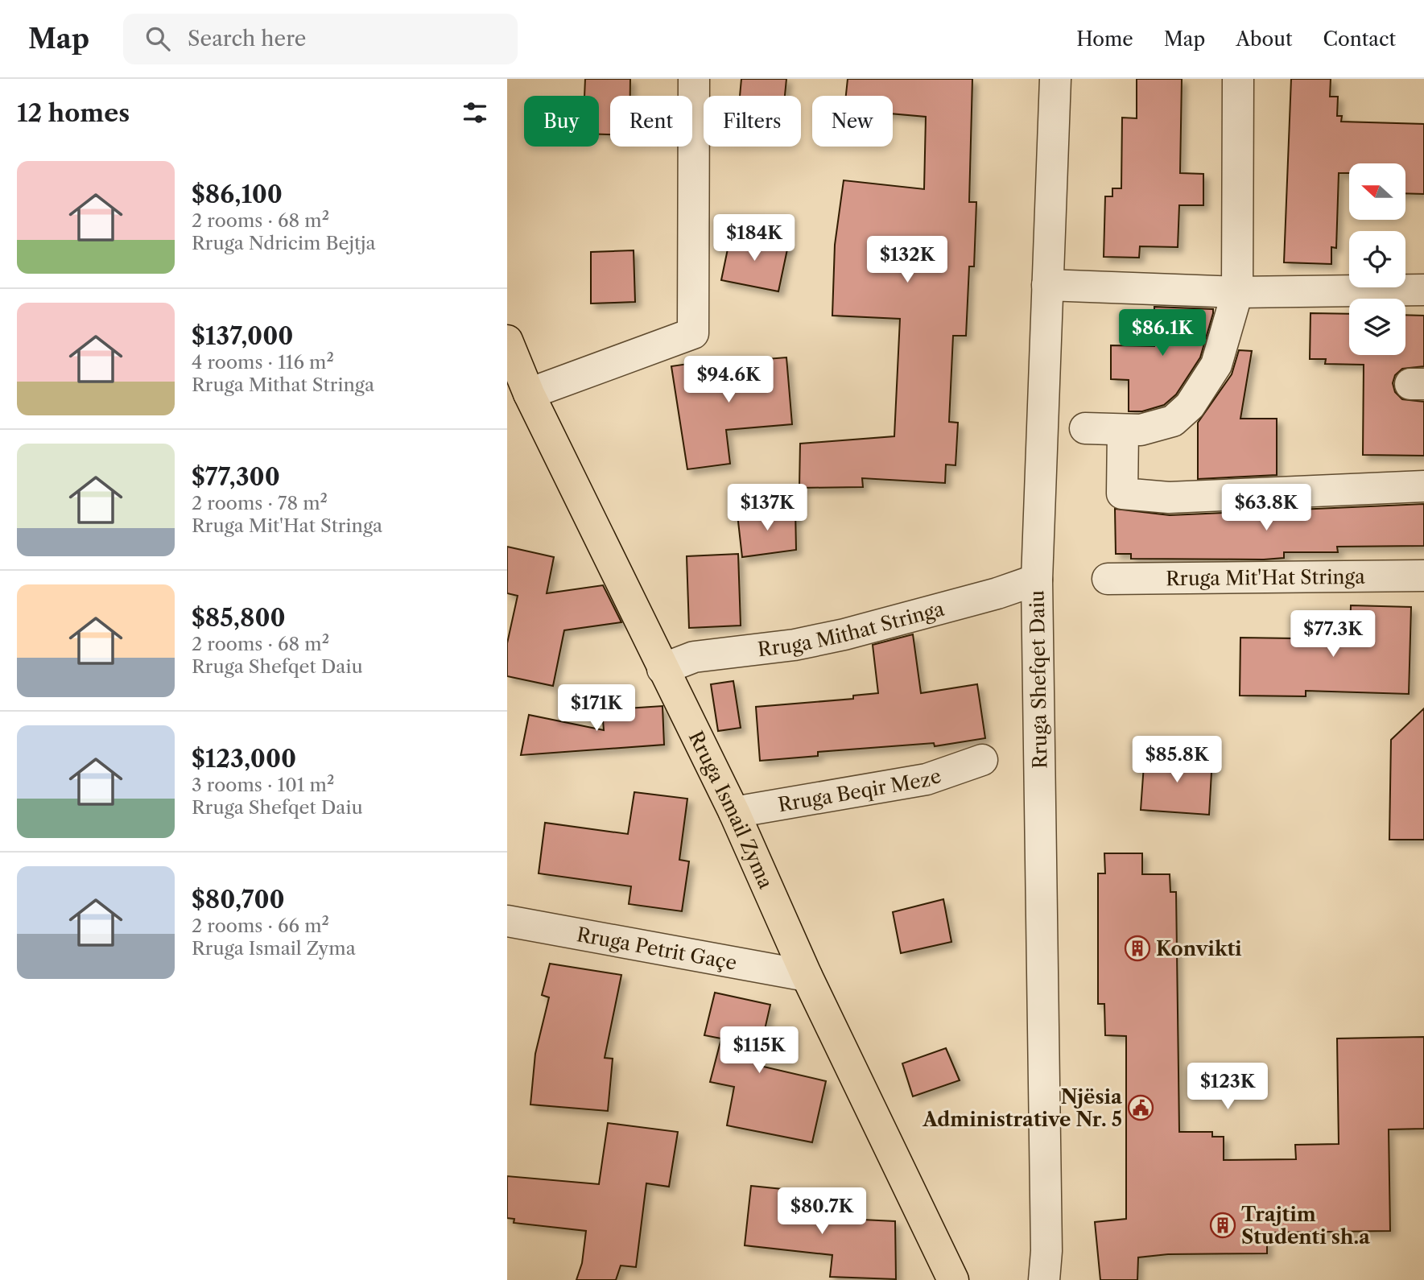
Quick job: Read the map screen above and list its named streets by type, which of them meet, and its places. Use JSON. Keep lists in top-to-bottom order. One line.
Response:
{"streets":{"main road":["Rruga Ismail Zyma"],"street":["Rruga Mit'Hat Stringa","Rruga Mithat Stringa","Rruga Shefqet Daiu","Rruga Beqir Meze","Rruga Petrit Gaçe"]},"crossings":[["Rruga Mithat Stringa","Rruga Shefqet Daiu"],["Rruga Mithat Stringa","Rruga Ismail Zyma"],["Rruga Beqir Meze","Rruga Ismail Zyma"],["Rruga Ismail Zyma","Rruga Petrit Gaçe"]],"places":{"building":["Konvikti","Trajtim Studenti sh.a"],"public building":["Njësia Administrative Nr. 5"]},"north":"left","page":{"header":"Map","search":"Search here","nav":["Home","Map","About","Contact"],"heading":"12 homes","chip":["Buy","Rent","Filters","New"],"list":[{"name":"$86,100","note":"2 rooms · 68 m² · Rruga Ndricim Bejtja"},{"name":"$137,000","note":"4 rooms · 116 m² · Rruga Mithat Stringa"},{"name":"$77,300","note":"2 rooms · 78 m² · Rruga Mit'Hat Stringa"},{"name":"$85,800","note":"2 rooms · 68 m² · Rruga Shefqet Daiu"},{"name":"$123,000","note":"3 rooms · 101 m² · Rruga Shefqet Daiu"},{"name":"$80,700","note":"2 rooms · 66 m² · Rruga Ismail Zyma"}],"price":["$184K","$132K","$86.1K","$94.6K","$137K","$63.8K","$77.3K","$171K","$85.8K","$115K","$123K","$80.7K"]}}
